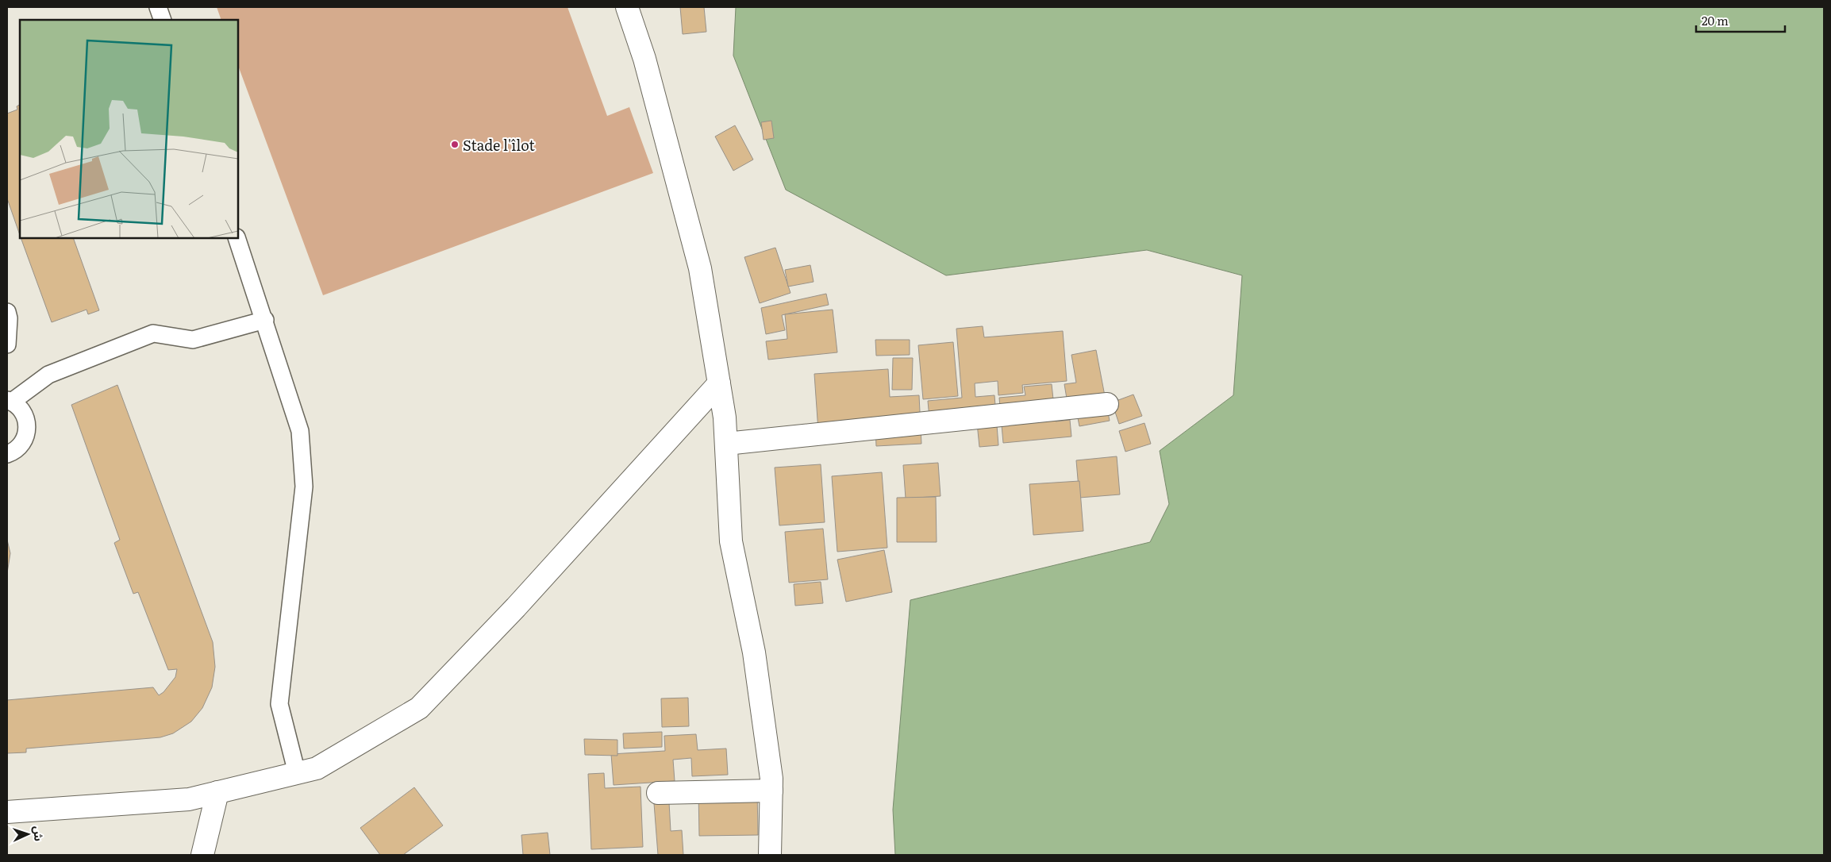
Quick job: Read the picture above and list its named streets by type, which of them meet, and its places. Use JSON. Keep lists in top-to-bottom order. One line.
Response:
{"places":["Stade l'îlot"],"scale_bar":"20 m","north":"right"}
